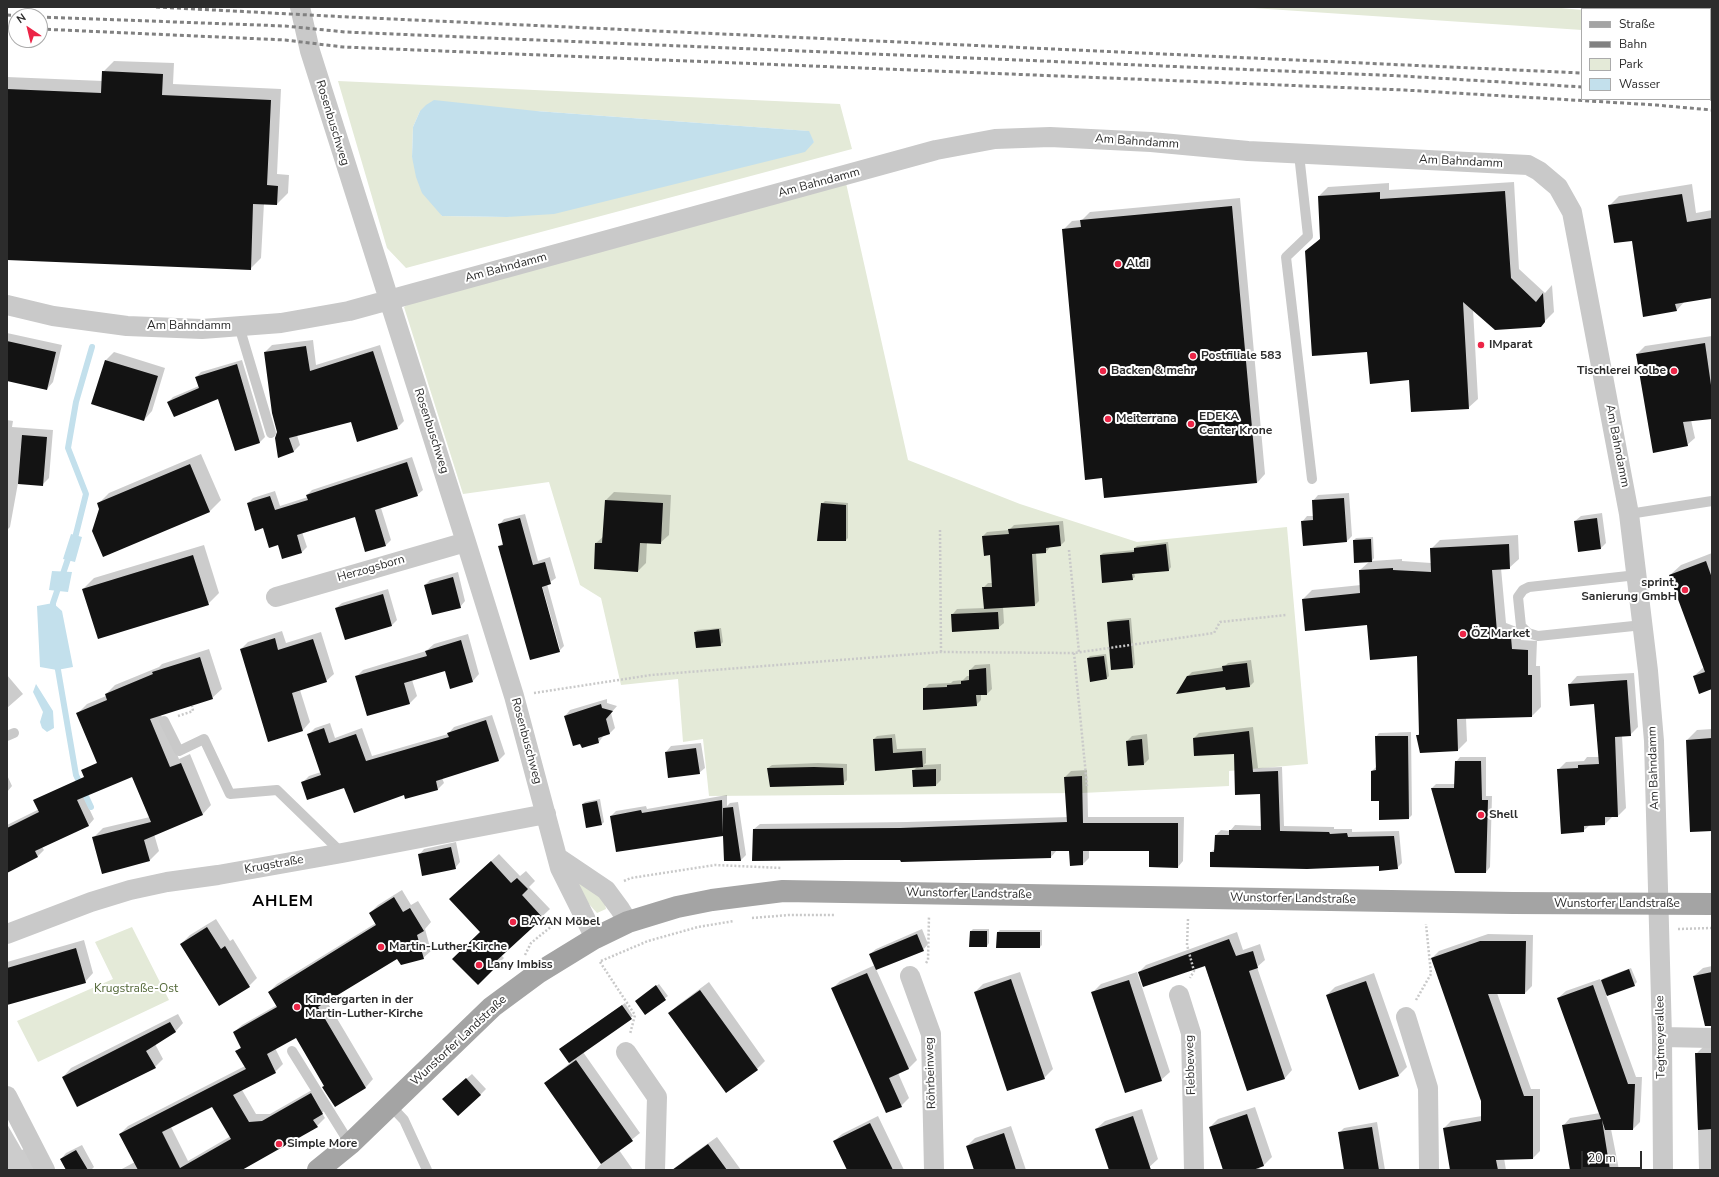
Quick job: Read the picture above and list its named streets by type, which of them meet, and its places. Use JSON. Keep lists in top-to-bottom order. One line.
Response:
{"streets":{"main road":["Wunstorfer Landstraße"],"street":["Rosenbuschweg","Am Bahndamm","Herzogsborn","Krugstraße","Tegtmeyerallee","Flebbeweg","Röhrbeinweg"]},"crossings":[["Rosenbuschweg","Am Bahndamm"],["Rosenbuschweg","Herzogsborn"],["Rosenbuschweg","Krugstraße"],["Rosenbuschweg","Wunstorfer Landstraße"],["Am Bahndamm","Wunstorfer Landstraße"],["Am Bahndamm","Tegtmeyerallee"],["Wunstorfer Landstraße","Tegtmeyerallee"]],"districts":["AHLEM"],"parks":["Krugstraße-Ost"],"places":["Aldi","IMparat","Postfiliale 583","Backen & mehr","Tischlerei Kolbe","Meiterrana","EDEKA Center Krone","sprint. Sanierung GmbH","ÖZ Market","Shell","BAYAN Möbel","Martin-Luther-Kirche","Lany Imbiss","Kindergarten in der Martin-Luther-Kirche","Simple More"],"legend":["Straße","Bahn","Park","Wasser"],"scale_bar":"20 m","north":"top left"}
